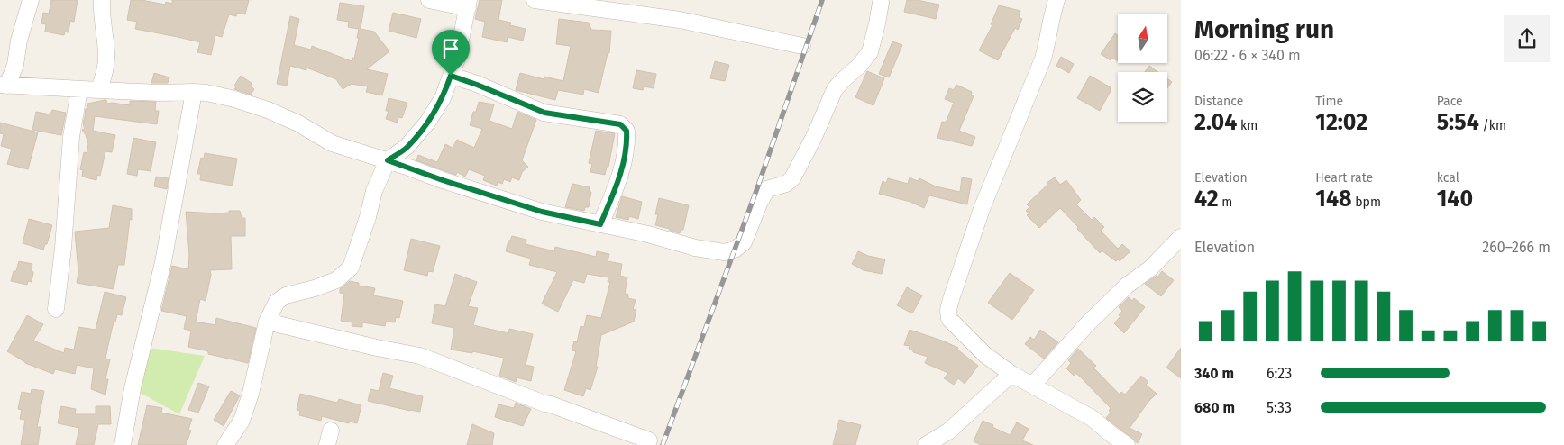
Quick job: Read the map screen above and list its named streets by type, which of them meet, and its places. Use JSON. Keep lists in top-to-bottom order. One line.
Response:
{"north":"top","page":{"heading":["Morning run","06:22 · 6 × 340 m"],"stats":[["Distance","2.04 km"],["Time","12:02"],["Pace","5:54 /km"],["Elevation","42 m"],["Heart rate","148 bpm"],["kcal","140"]],"chart":["Elevation","260–266 m"],"list":[{"name":"340 m","note":"6:23"},{"name":"680 m","note":"5:33"}]}}
